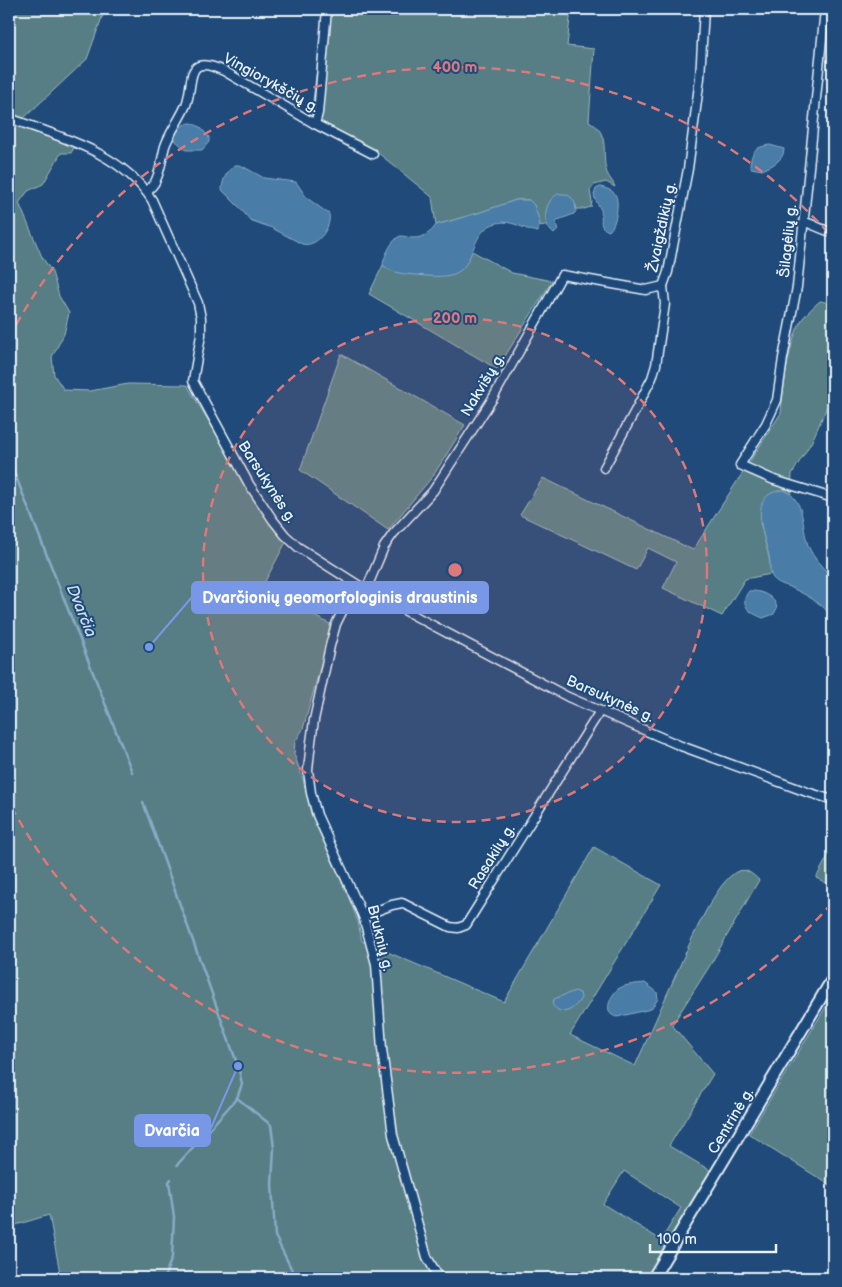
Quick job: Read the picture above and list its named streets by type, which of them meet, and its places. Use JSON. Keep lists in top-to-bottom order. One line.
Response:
{"streets":{"main road":["Centrinė g."],"street":["Vingiorykščių g.","Žvaigždikių g.","Šilagėlių g.","Nakvišų g.","Barsukynės g.","Rasakilų g.","Bruknių g."]},"crossings":[["Vingiorykščių g.","Barsukynės g."],["Žvaigždikių g.","Nakvišų g."],["Nakvišų g.","Barsukynės g."],["Nakvišų g.","Bruknių g."],["Barsukynės g.","Rasakilų g."],["Barsukynės g.","Bruknių g."],["Rasakilų g.","Bruknių g."]],"water":["Dvarčia"],"places":["Dvarčionių geomorfologinis draustinis","Dvarčia"],"scale_bar":"100 m","rings":["400 m","200 m"]}
